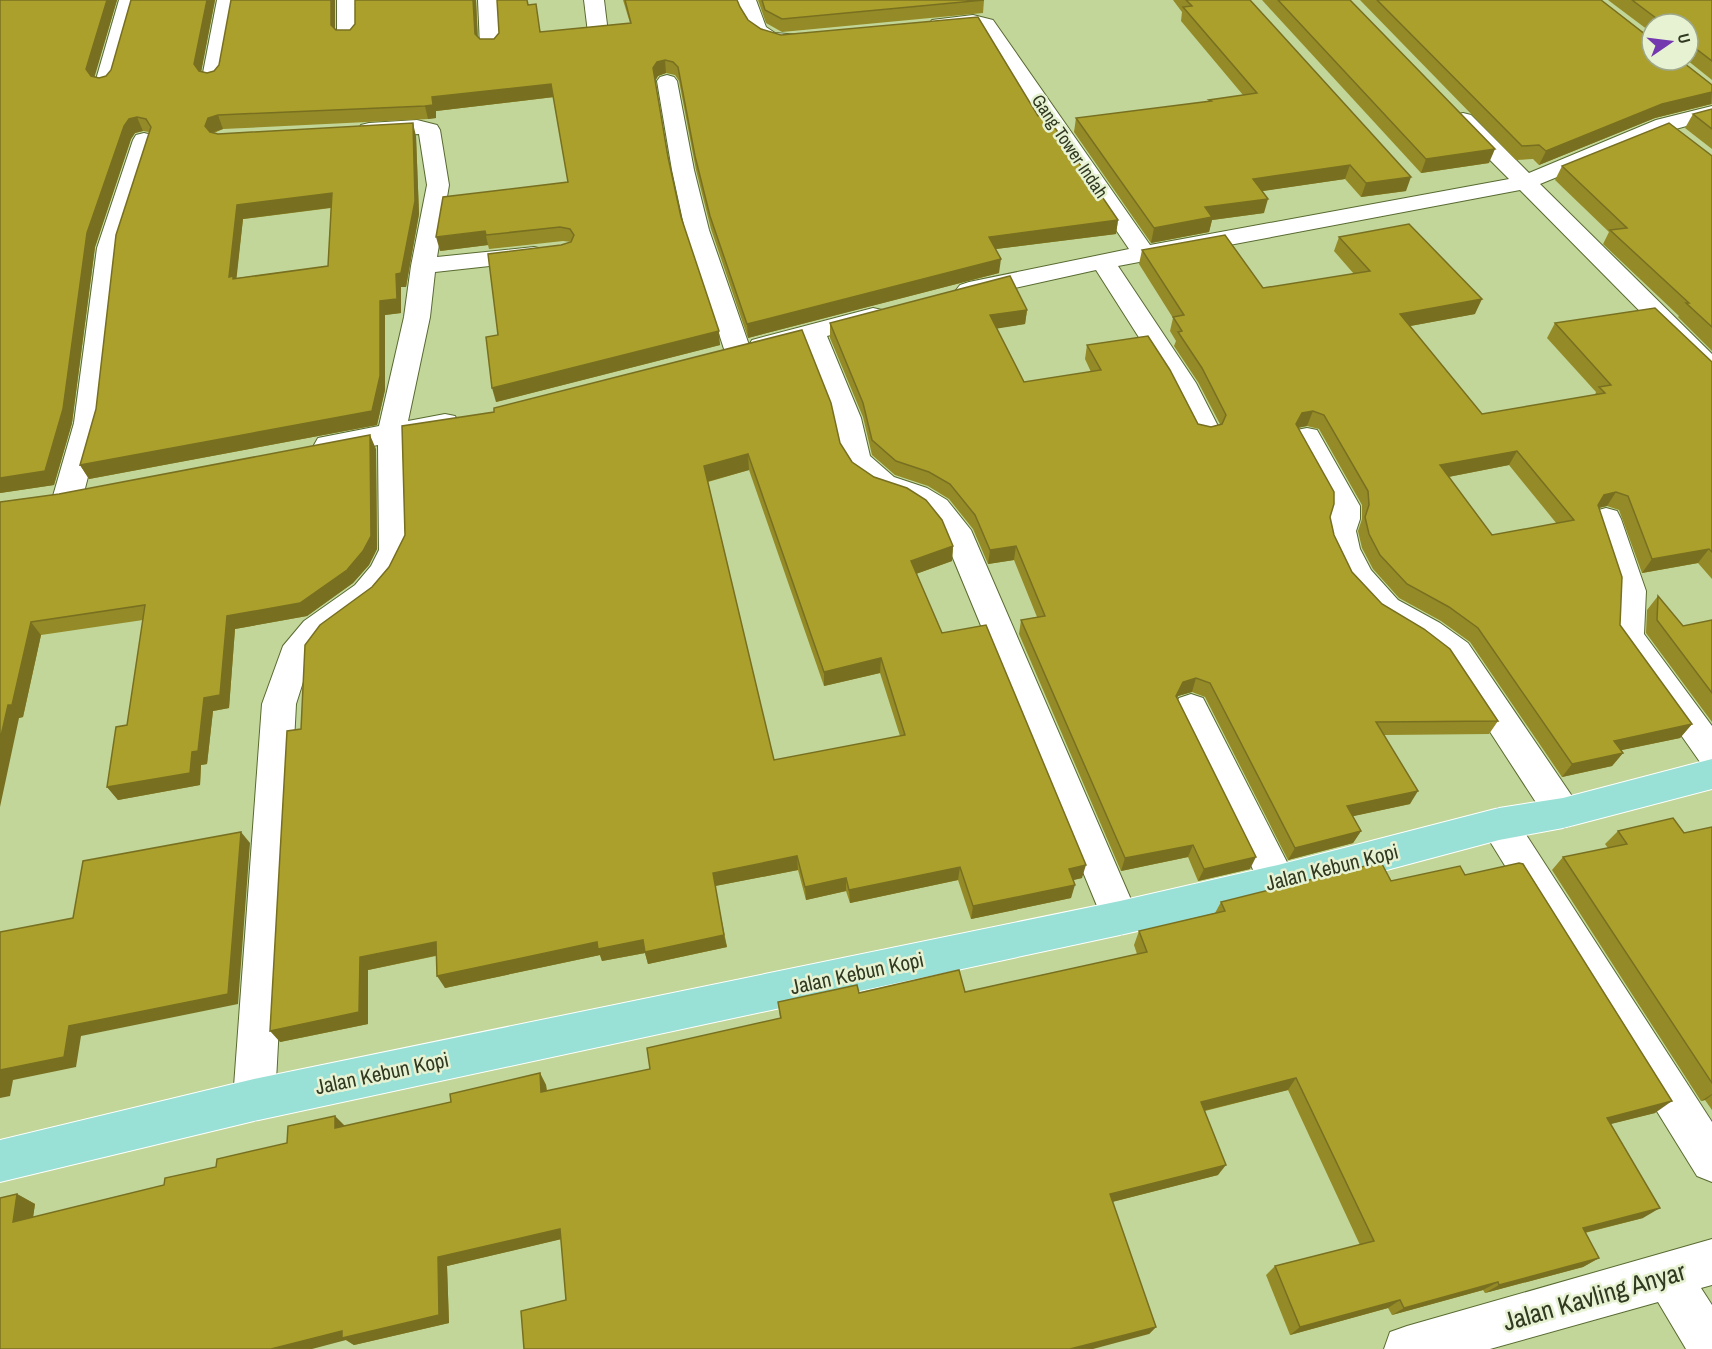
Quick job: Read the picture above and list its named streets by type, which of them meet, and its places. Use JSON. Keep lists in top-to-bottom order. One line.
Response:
{"streets":{"main road":["Jalan Kebun Kopi"],"street":["Gang Tower Indah","Jalan Kavling Anyar"]},"north":"right"}
